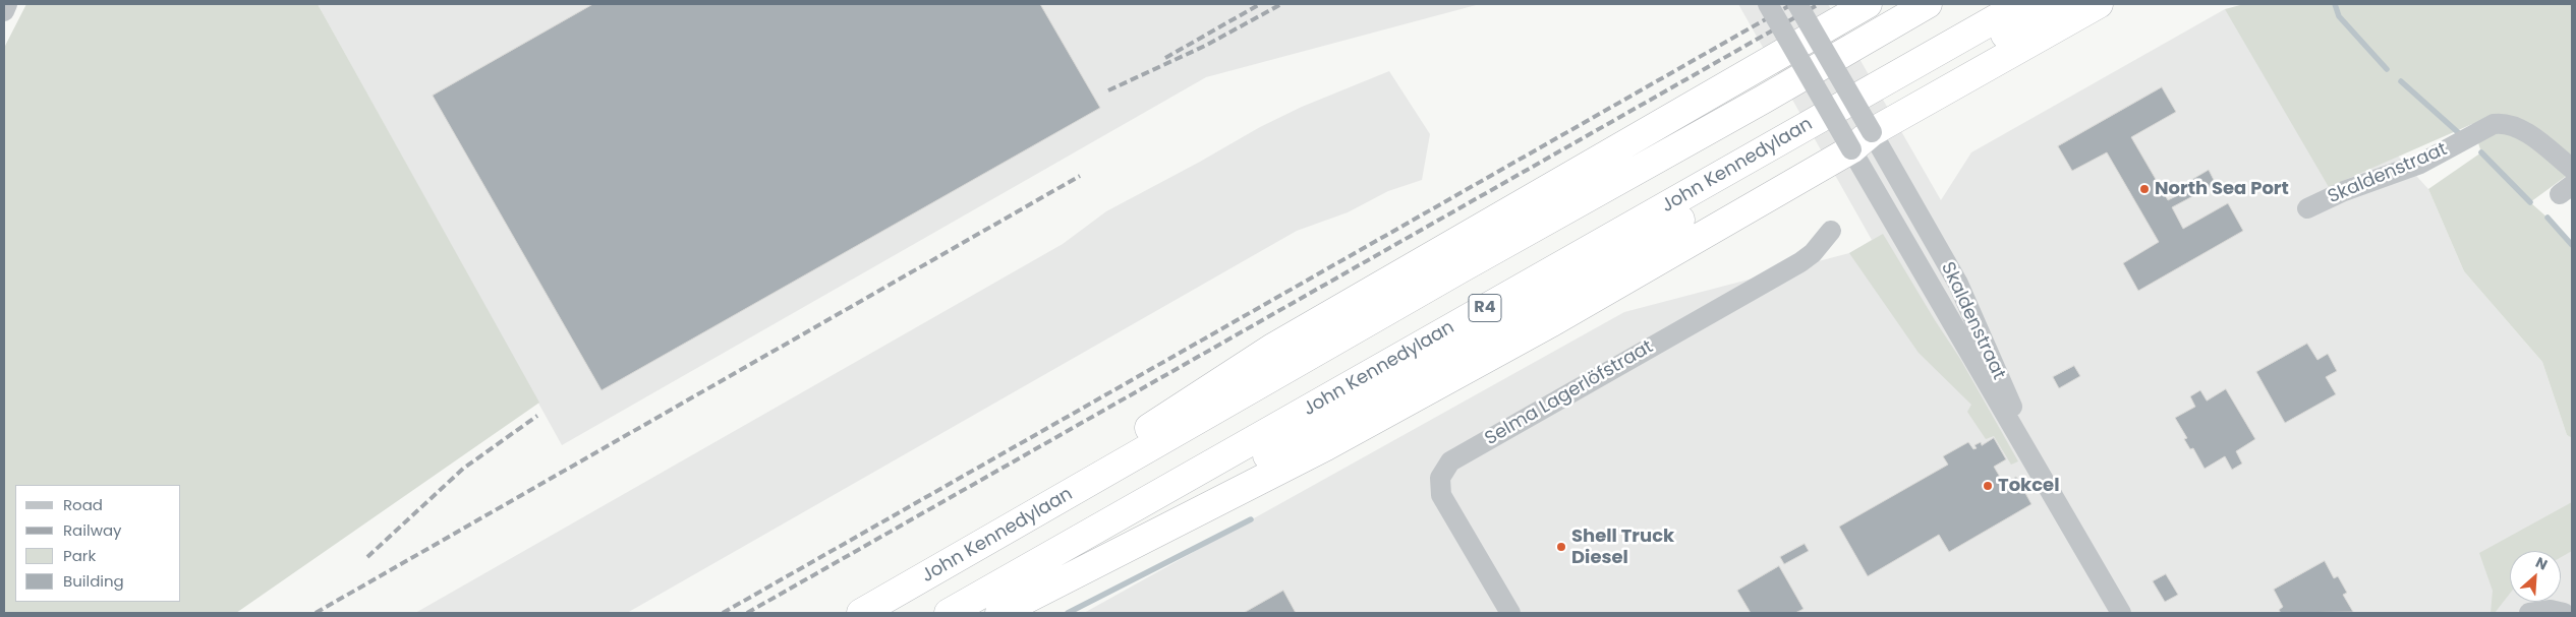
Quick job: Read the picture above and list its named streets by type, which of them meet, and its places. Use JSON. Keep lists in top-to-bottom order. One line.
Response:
{"streets":{"highway":["John Kennedylaan","R4"],"street":["Skaldenstraat","Selma Lagerlöfstraat"]},"crossings":[["John Kennedylaan","R4"]],"places":["North Sea Port","Tokcel","Shell Truck Diesel"],"legend":["Road","Railway","Park","Building"],"north":"top right"}
